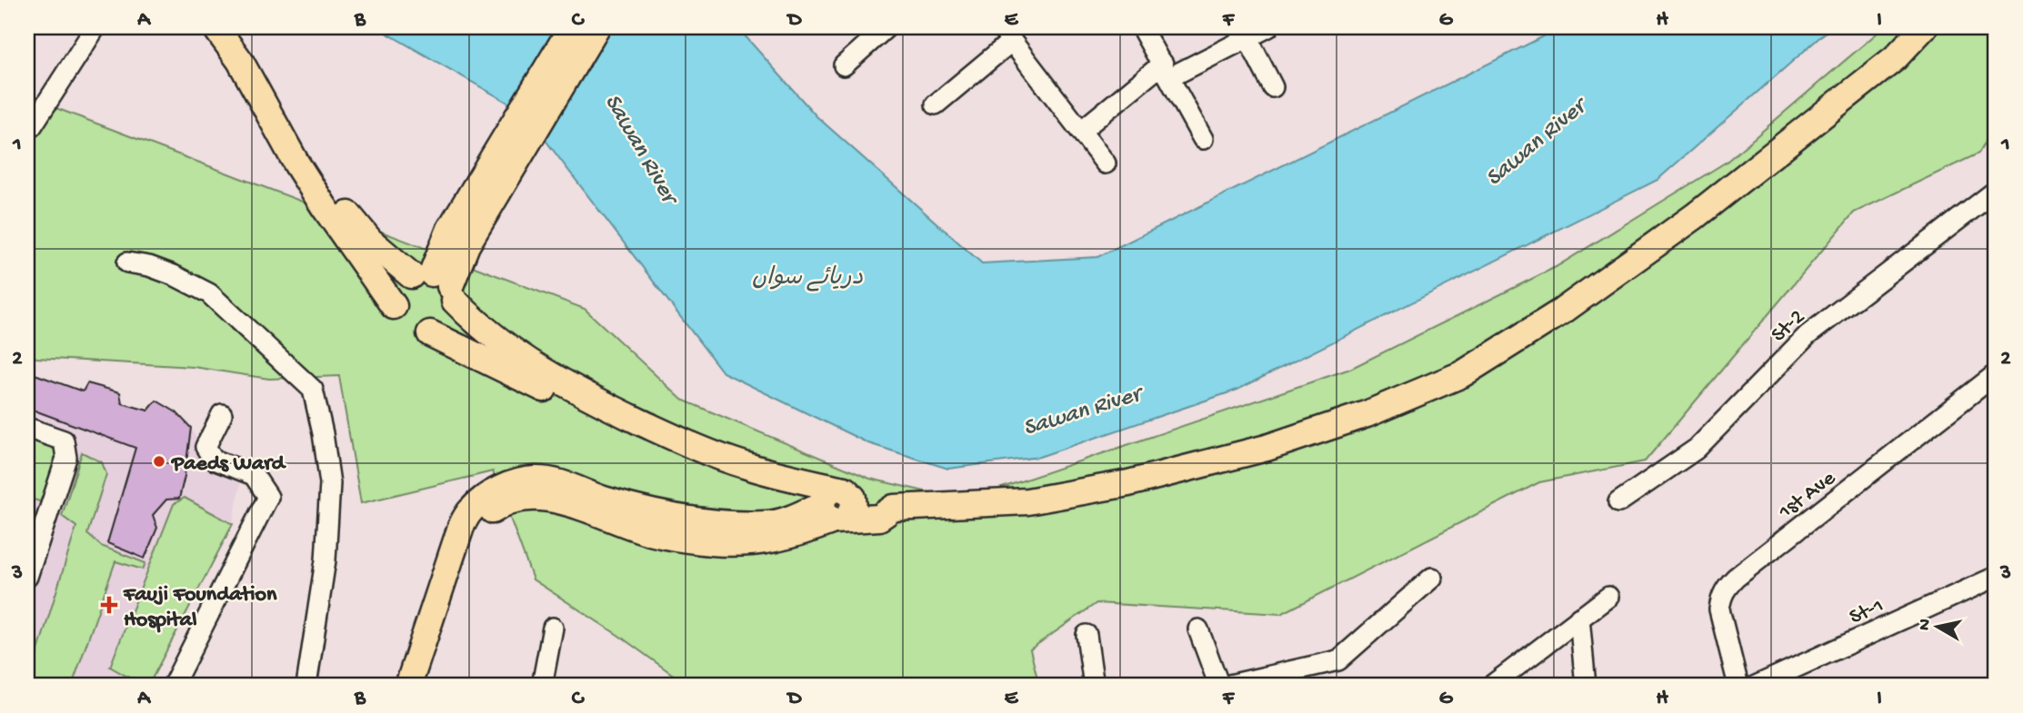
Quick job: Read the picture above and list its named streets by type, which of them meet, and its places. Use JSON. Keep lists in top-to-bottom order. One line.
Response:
{"streets":{"street":["St-2","1st Ave","St-1"]},"water":["Sawan River","دریائے سواں"],"places":{"other":["Paeds Ward"],"health":["Fauji Foundation Hospital"]},"north":"left","grid":{"columns":["A","B","C","D","E","F","G","H","I"],"rows":["1","2","3"]}}
